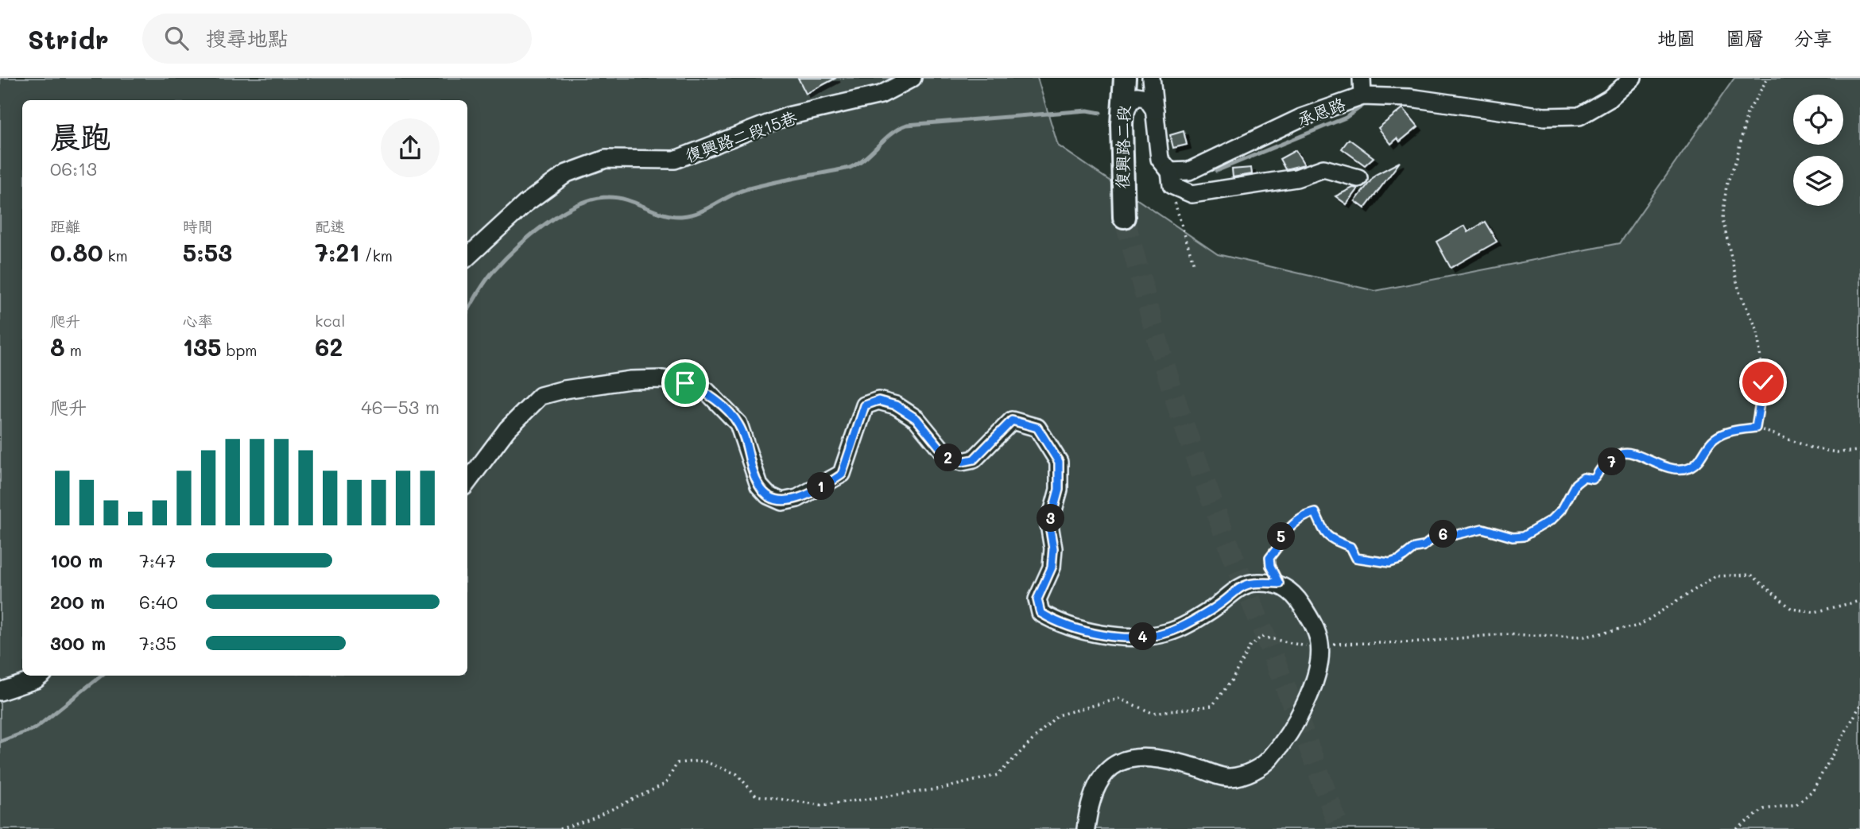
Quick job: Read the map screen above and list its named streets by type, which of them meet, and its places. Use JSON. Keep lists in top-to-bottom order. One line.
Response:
{"streets":{"main road":["復興路二段"],"street":["承恩路","復興路二段15巷"]},"page":{"header":"Stridr","search":"搜尋地點","nav":["地圖","圖層","分享"],"heading":["晨跑","06:13"],"stats":[["距離","0.80 km"],["時間","5:53"],["配速","7:21 /km"],["爬升","8 m"],["心率","135 bpm"],["kcal","62"]],"chart":["爬升","46–53 m"],"pins":["2","7","1","3","6","5","4"],"list":[{"name":"100 m","note":"7:47"},{"name":"200 m","note":"6:40"},{"name":"300 m","note":"7:35"}]}}
